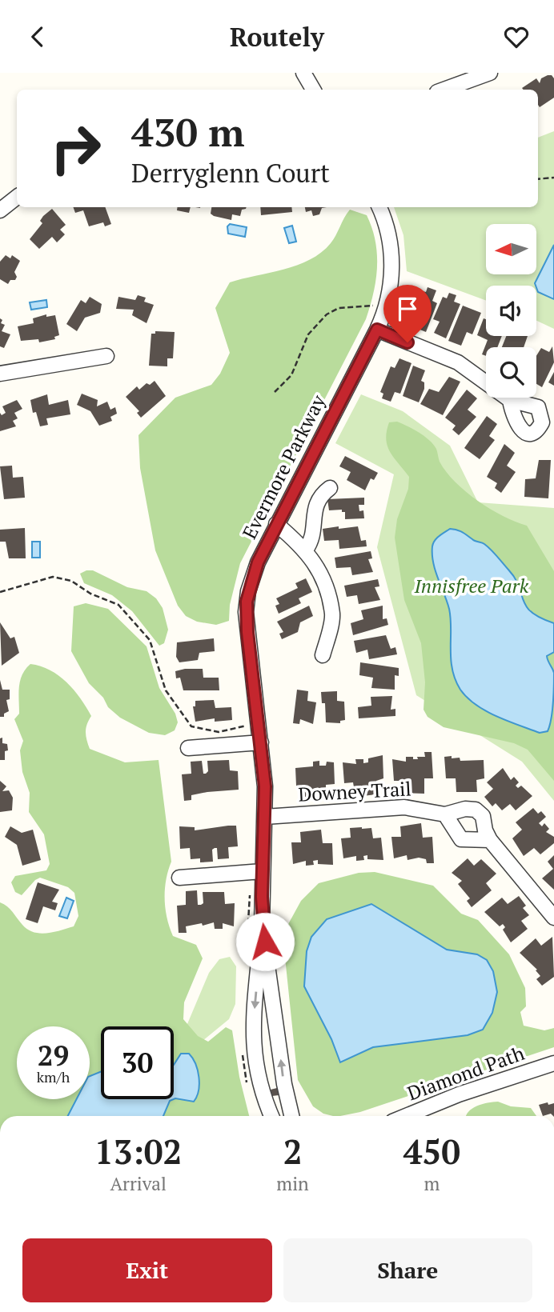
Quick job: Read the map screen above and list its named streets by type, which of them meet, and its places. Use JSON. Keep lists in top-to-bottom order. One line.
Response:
{"streets":{"street":["Evermore Parkway","Downey Trail","Diamond Path"]},"crossings":[["Evermore Parkway","Downey Trail"]],"parks":["Innisfree Park"],"north":"left","page":{"header":"Routely","turn":["430 m","Derryglenn Court"],"speed":"29 km/h","limit":"30","eta":["13:02","Arrival","2","min","450","m"],"buttons":["Exit","Share"]}}
